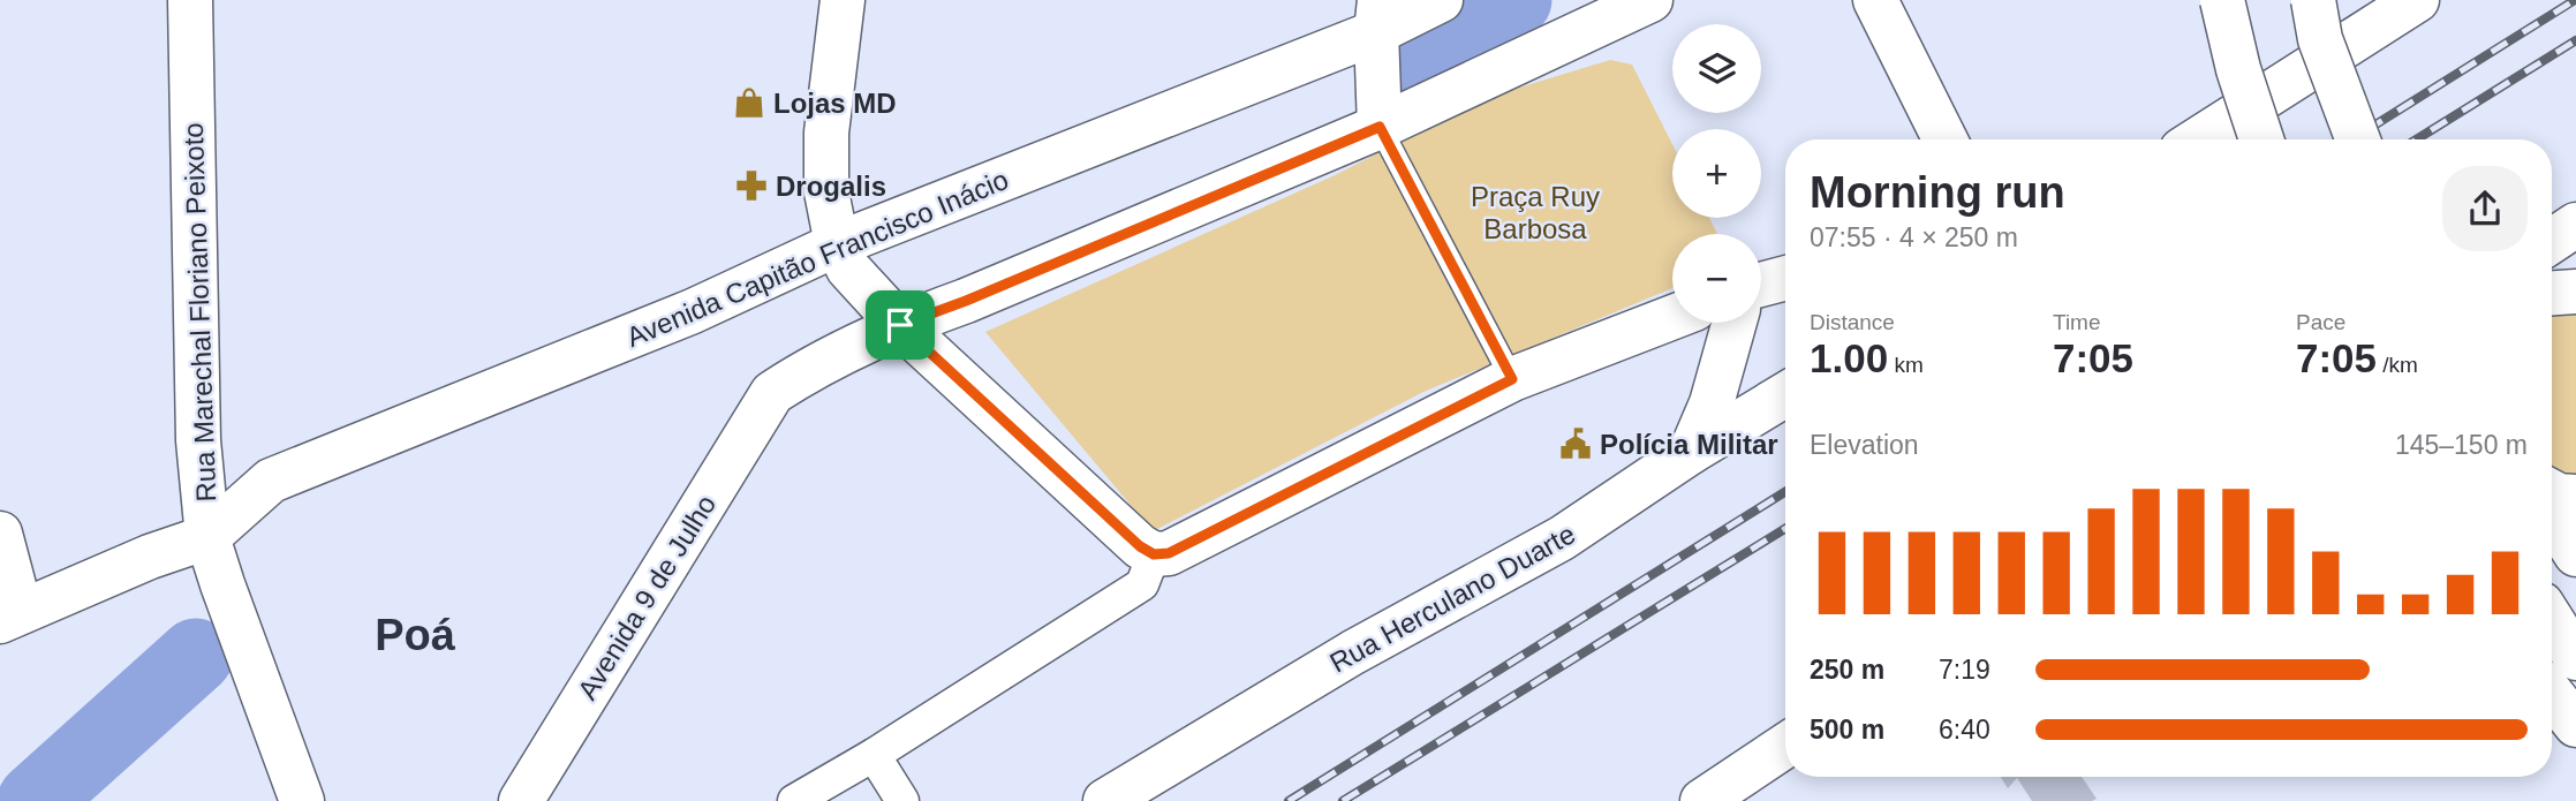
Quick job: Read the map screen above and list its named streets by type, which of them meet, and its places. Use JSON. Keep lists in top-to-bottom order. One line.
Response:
{"streets":{"street":["Avenida Capitão Francisco Inácio","Rua Marechal Floriano Peixoto","Avenida 9 de Julho","Rua Herculano Duarte"]},"crossings":[["Avenida Capitão Francisco Inácio","Rua Marechal Floriano Peixoto"]],"districts":["Poá"],"parks":["Praça Ruy Barbosa"],"places":{"shop":["Lojas MD"],"pharmacy":["Drogalis"],"public building":["Polícia Militar"]},"page":{"map_buttons":["+","−"],"heading":["Morning run","07:55 · 4 × 250 m"],"stats":[["Distance","1.00 km"],["Time","7:05"],["Pace","7:05 /km"]],"chart":["Elevation","145–150 m"],"list":[{"name":"250 m","note":"7:19"},{"name":"500 m","note":"6:40"}]}}
